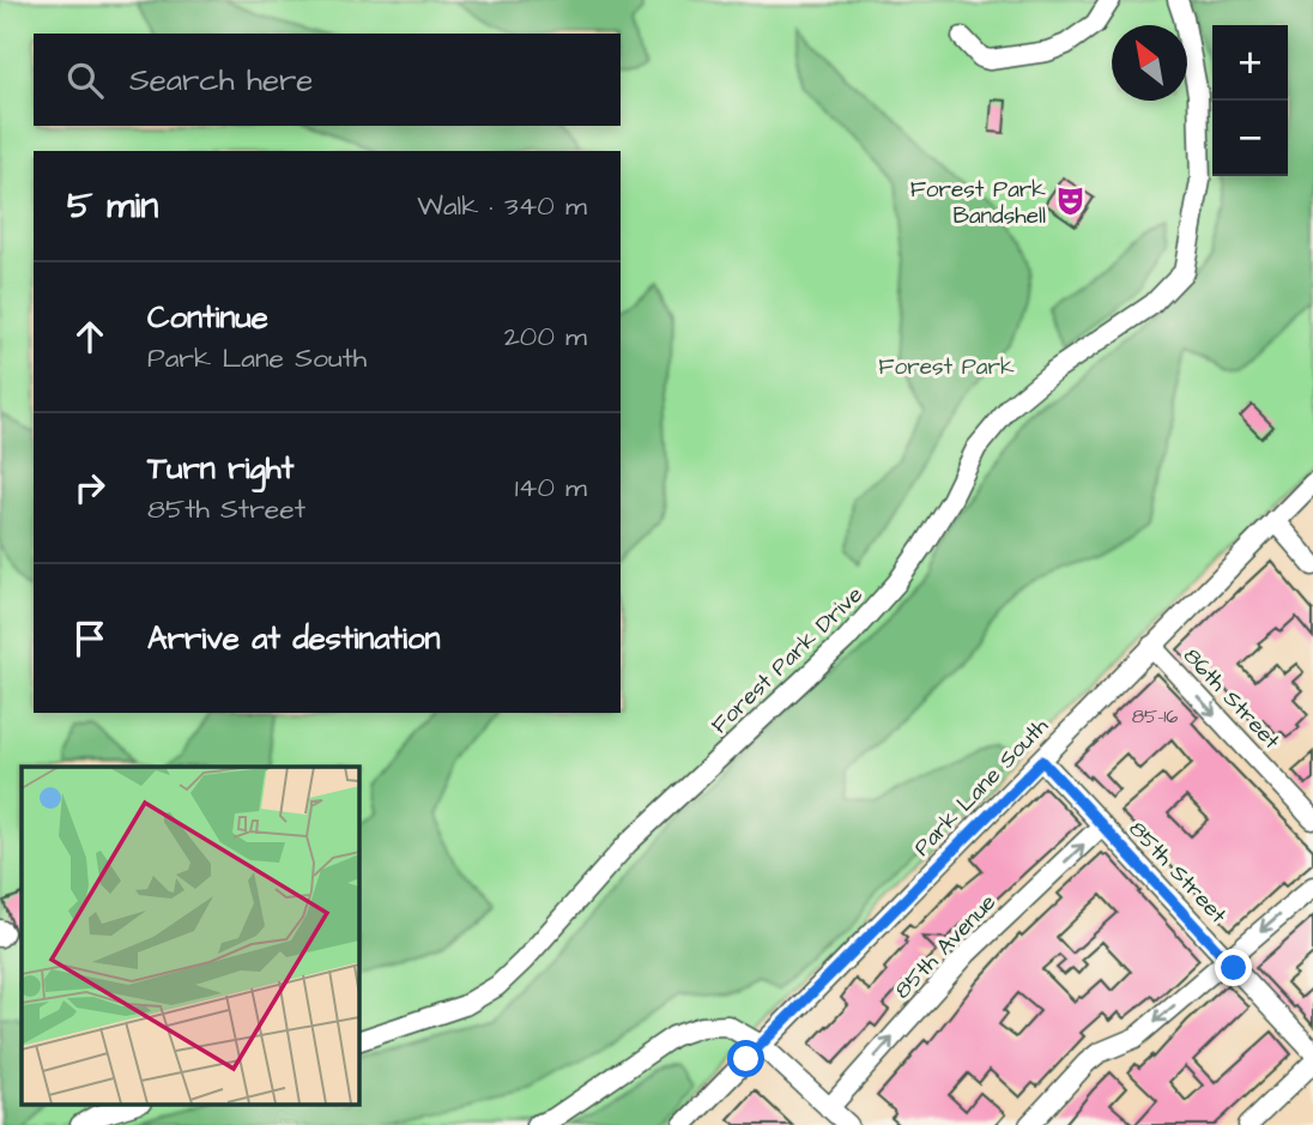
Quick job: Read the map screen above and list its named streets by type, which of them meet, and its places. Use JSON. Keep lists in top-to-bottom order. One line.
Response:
{"streets":{"street":["Forest Park Drive","86th Street","Park Lane South","85th Street","85th Avenue"]},"crossings":[["86th Street","Park Lane South"],["Park Lane South","85th Street"],["85th Street","85th Avenue"]],"one_way":["86th Street"],"parks":["Forest Park"],"places":{"theatre":["Forest Park Bandshell"]},"house_numbers":["85-16"],"north":"top left","page":{"map_buttons":["+","−"],"search":"Search here","heading":["5 min","Walk · 340 m"],"list":[["Continue","Park Lane South","200 m"],["Turn right","85th Street","140 m"],"Arrive at destination"]}}
